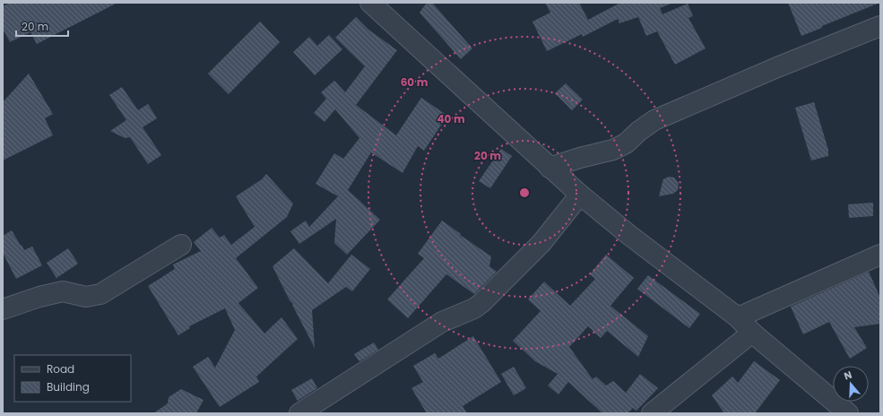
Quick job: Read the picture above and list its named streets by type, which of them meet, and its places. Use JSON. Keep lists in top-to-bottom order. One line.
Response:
{"legend":["Road","Building"],"scale_bar":"20 m","north":"top","rings":["60 m","40 m","20 m"]}
